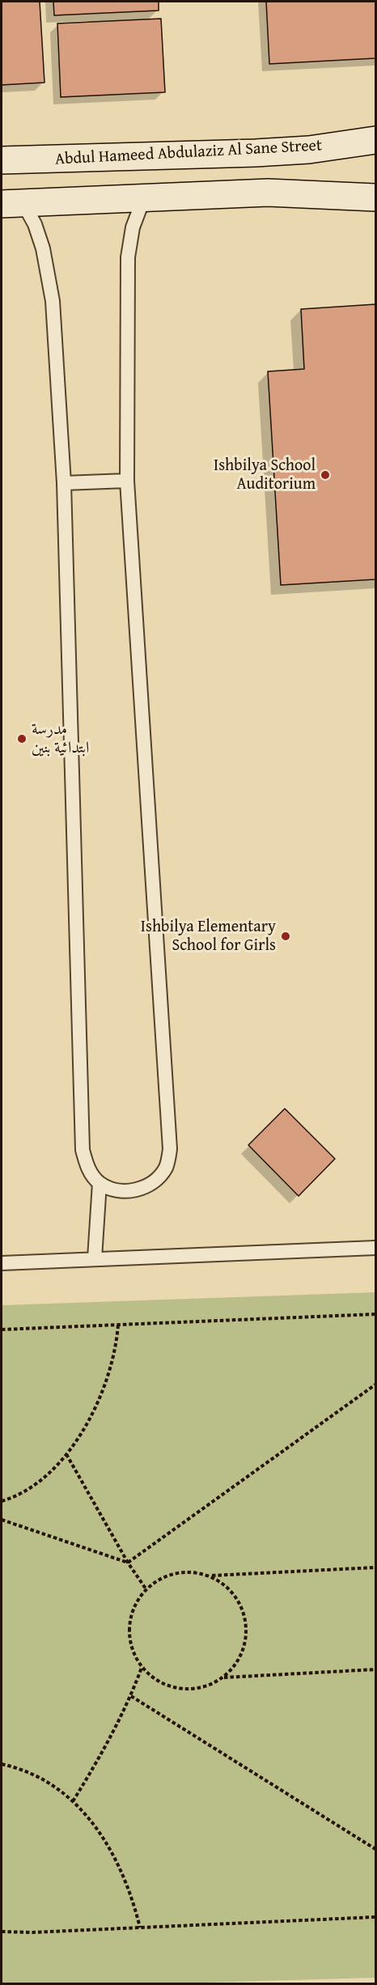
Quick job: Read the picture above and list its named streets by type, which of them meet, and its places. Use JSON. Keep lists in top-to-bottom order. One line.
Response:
{"streets":{"main road":["Abdul Hameed Abdulaziz Al Sane Street"]},"places":["Ishbilya School Auditorium","مدرسة ابتدائية بنين","Ishbilya Elementary School for Girls"]}
